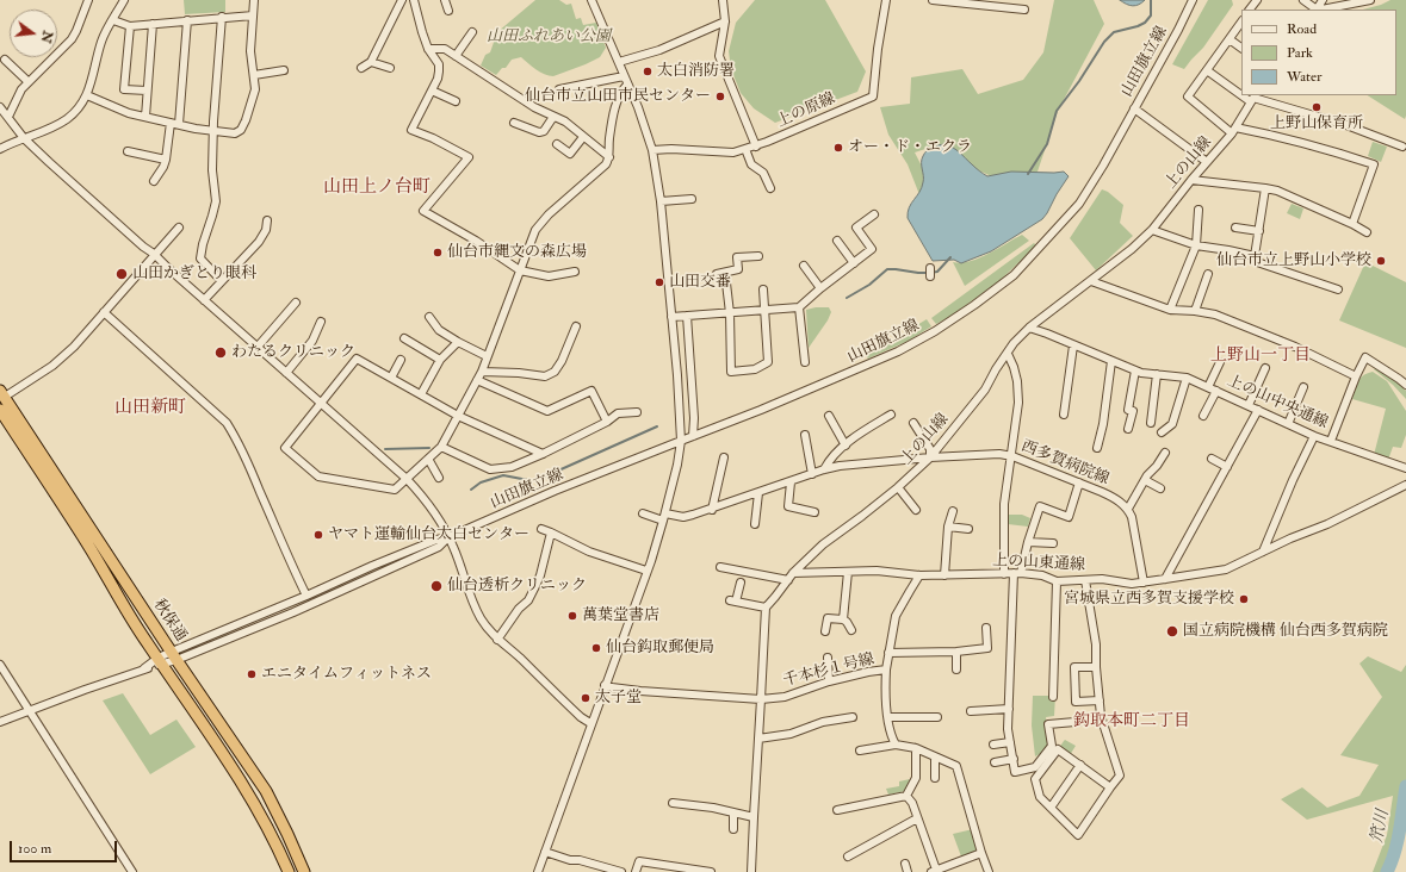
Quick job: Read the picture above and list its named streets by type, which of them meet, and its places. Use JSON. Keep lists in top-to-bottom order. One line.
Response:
{"streets":{"highway":["秋保通"],"street":["山田旗立線","上の原線","上の山線","上の山中央通線","西多賀病院線","上の山東通線","千本杉１号線"]},"crossings":[["山田旗立線","秋保通"],["上の山線","上の山中央通線"],["上の山線","西多賀病院線"],["上の山線","上の山東通線"],["上の山東通線","千本杉１号線"]],"districts":["山田上ノ台町","上野山一丁目","山田新町","鈎取本町二丁目"],"water":["笊川"],"parks":["山田ふれあい公園"],"places":["太白消防署","仙台市立山田市民センター","上野山保育所","オー・ド・エクラ","仙台市縄文の森広場","仙台市立上野山小学校","山田かぎとり眼科","山田交番","わたるクリニック","ヤマト運輸仙台太白センター","仙台透析クリニック","宮城県立西多賀支援学校","萬葉堂書店","国立病院機構 仙台西多賀病院","仙台鈎取郵便局","エニタイムフィットネス","太子堂"],"legend":["Road","Park","Water"],"scale_bar":"100 m","north":"right"}
